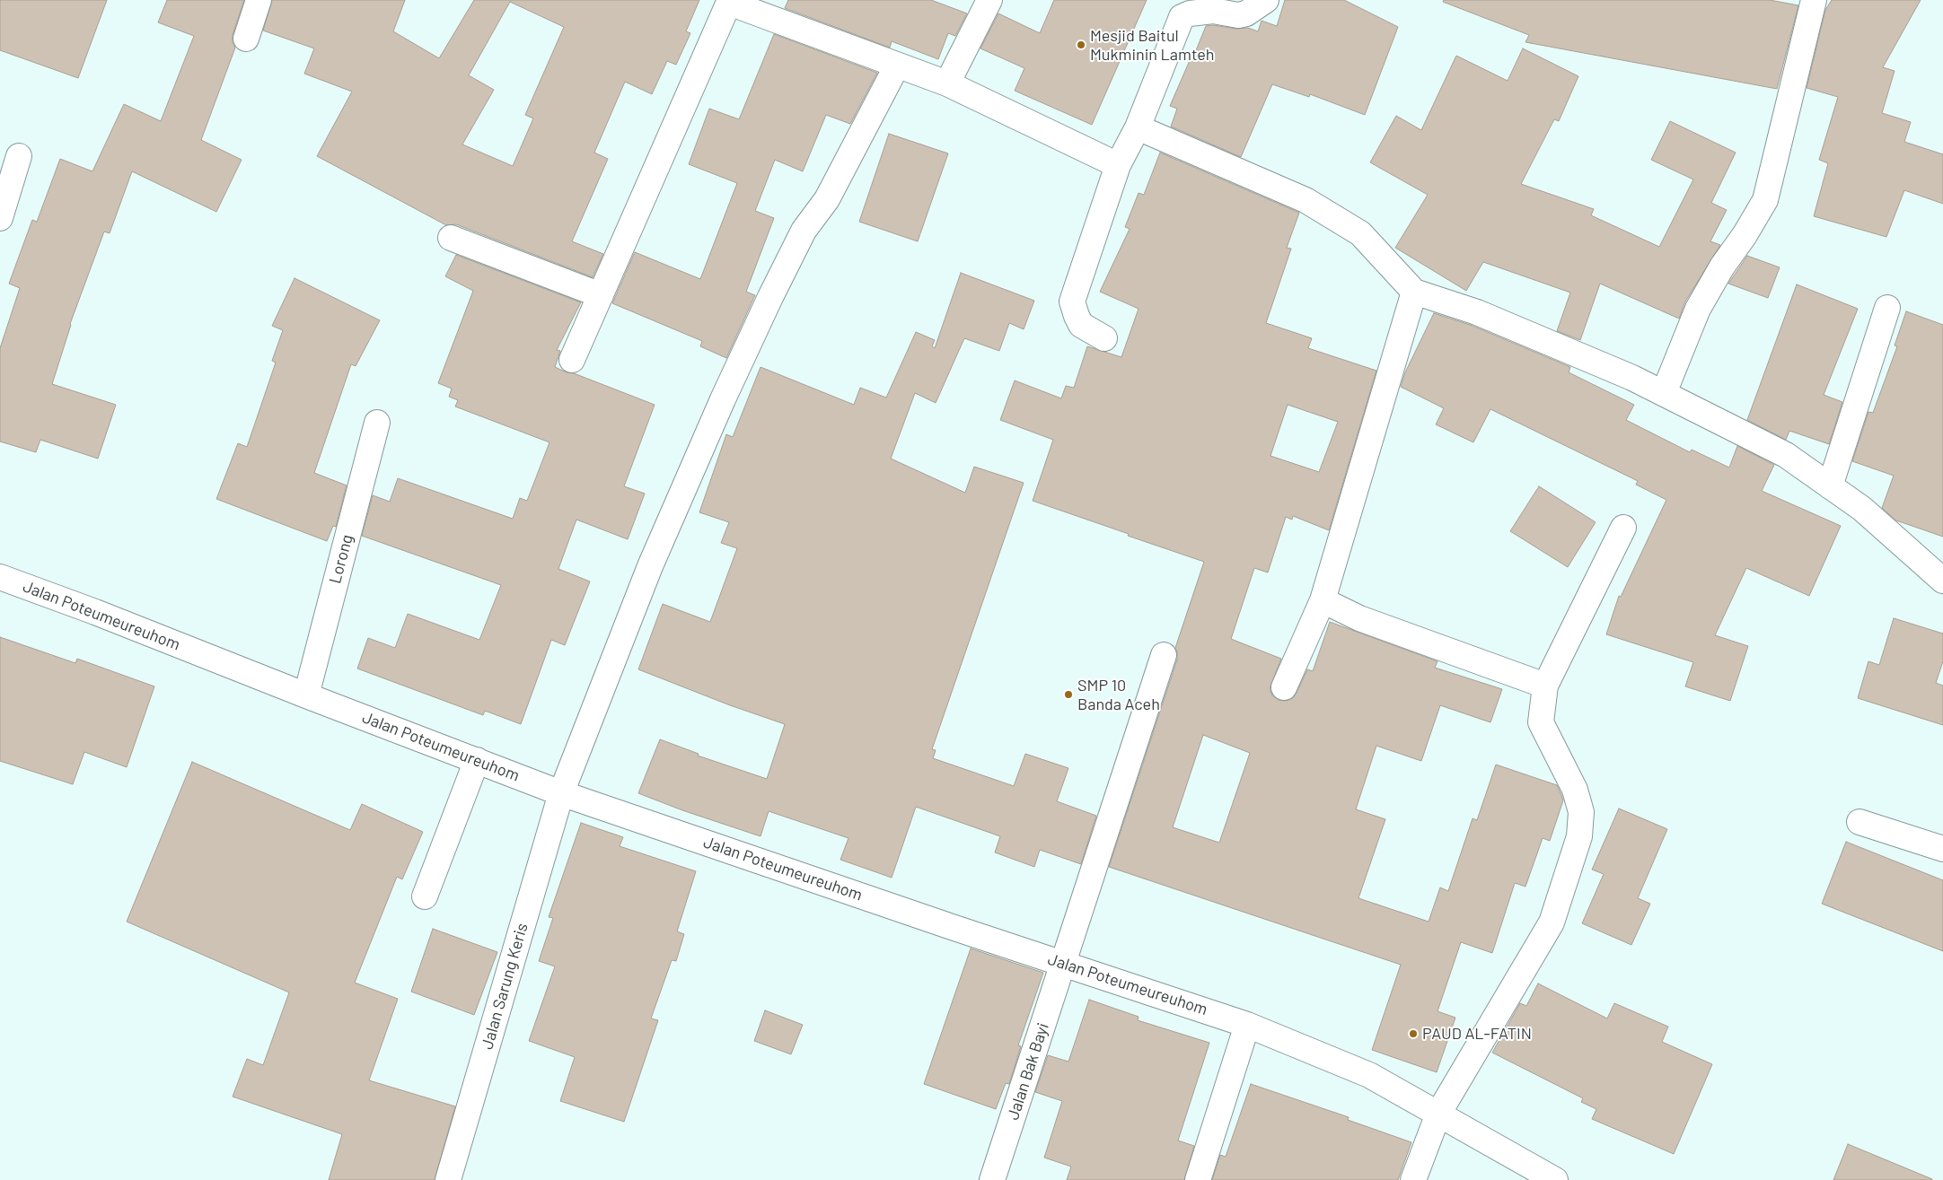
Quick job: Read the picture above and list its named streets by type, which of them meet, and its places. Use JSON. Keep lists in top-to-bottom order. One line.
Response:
{"streets":{"street":["Lorong","Jalan Poteumeureuhom","Jalan Sarung Keris","Jalan Bak Bayi"]},"crossings":[["Lorong","Jalan Poteumeureuhom"],["Jalan Poteumeureuhom","Jalan Sarung Keris"],["Jalan Poteumeureuhom","Jalan Bak Bayi"]],"places":["Mesjid Baitul Mukminin Lamteh","SMP 10 Banda Aceh","PAUD AL-FATIN"]}
